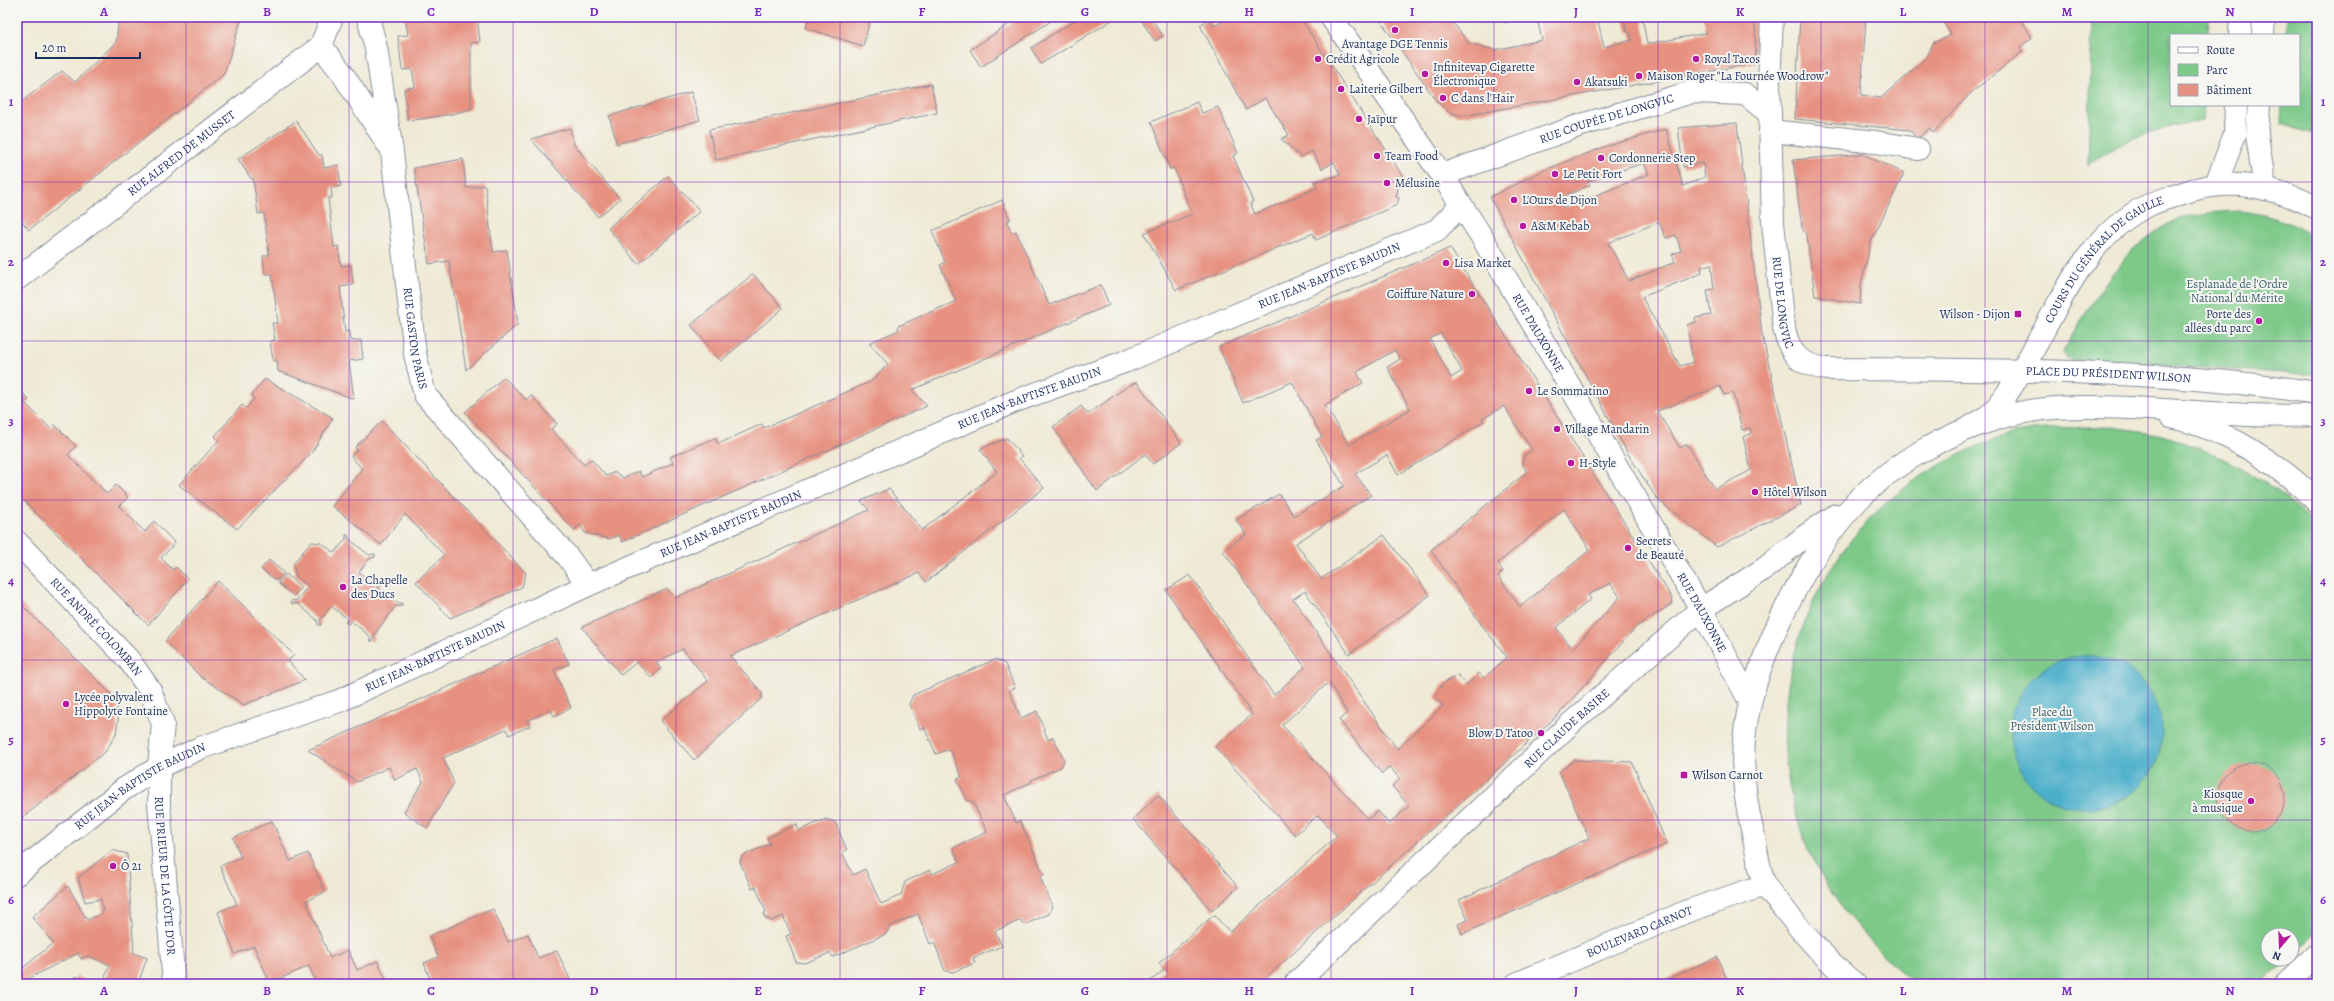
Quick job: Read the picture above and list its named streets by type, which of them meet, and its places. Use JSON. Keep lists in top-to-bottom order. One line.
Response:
{"streets":{"street":["RUE COUPÉE DE LONGVIC","RUE ALFRED DE MUSSET","COURS DU GÉNÉRAL DE GAULLE","RUE JEAN-BAPTISTE BAUDIN","RUE DE LONGVIC","RUE D'AUXONNE","RUE GASTON PARIS","PLACE DU PRÉSIDENT WILSON","RUE ANDRÉ COLOMBAN","RUE CLAUDE BASIRE","RUE PRIEUR DE LA CÔTE D'OR","BOULEVARD CARNOT"]},"crossings":[["RUE COUPÉE DE LONGVIC","RUE DE LONGVIC"],["RUE COUPÉE DE LONGVIC","RUE D'AUXONNE"],["RUE ALFRED DE MUSSET","RUE GASTON PARIS"],["COURS DU GÉNÉRAL DE GAULLE","RUE DE LONGVIC"],["COURS DU GÉNÉRAL DE GAULLE","PLACE DU PRÉSIDENT WILSON"],["RUE JEAN-BAPTISTE BAUDIN","RUE D'AUXONNE"],["RUE JEAN-BAPTISTE BAUDIN","RUE GASTON PARIS"],["RUE JEAN-BAPTISTE BAUDIN","RUE ANDRÉ COLOMBAN"],["RUE JEAN-BAPTISTE BAUDIN","RUE PRIEUR DE LA CÔTE D'OR"],["RUE DE LONGVIC","PLACE DU PRÉSIDENT WILSON"],["RUE D'AUXONNE","PLACE DU PRÉSIDENT WILSON"],["RUE D'AUXONNE","RUE CLAUDE BASIRE"],["PLACE DU PRÉSIDENT WILSON","RUE CLAUDE BASIRE"],["PLACE DU PRÉSIDENT WILSON","BOULEVARD CARNOT"],["RUE ANDRÉ COLOMBAN","RUE PRIEUR DE LA CÔTE D'OR"]],"parks":["Esplanade de l'Ordre National du Mérite","Place du Président Wilson"],"places":{"other":["Avantage DGE Tennis","Crédit Agricole","Royal Tacos","Infinitevap Cigarette Électronique","Maison Roger \"La Fournée Woodrow\"","Akatsuki","Laiterie Gilbert","C dans l'Hair","Jaïpur","Team Food","Cordonnerie Step","Le Petit Fort","Mélusine","L'Ours de Dijon","A&M Kebab","Lisa Market","Coiffure Nature","Porte des allées du parc","Le Sommatino","Village Mandarin","H-Style","Hôtel Wilson","Secrets de Beauté","La Chapelle des Ducs","Lycée polyvalent Hippolyte Fontaine","Blow D Tatoo","Kiosque à musique","Ô 21"],"transit":["Wilson - Dijon","Wilson Carnot"]},"legend":["Route","Parc","Bâtiment"],"scale_bar":"20 m","north":"bottom","grid":{"columns":["A","B","C","D","E","F","G","H","I","J","K","L","M","N"],"rows":["1","2","3","4","5","6"]}}
